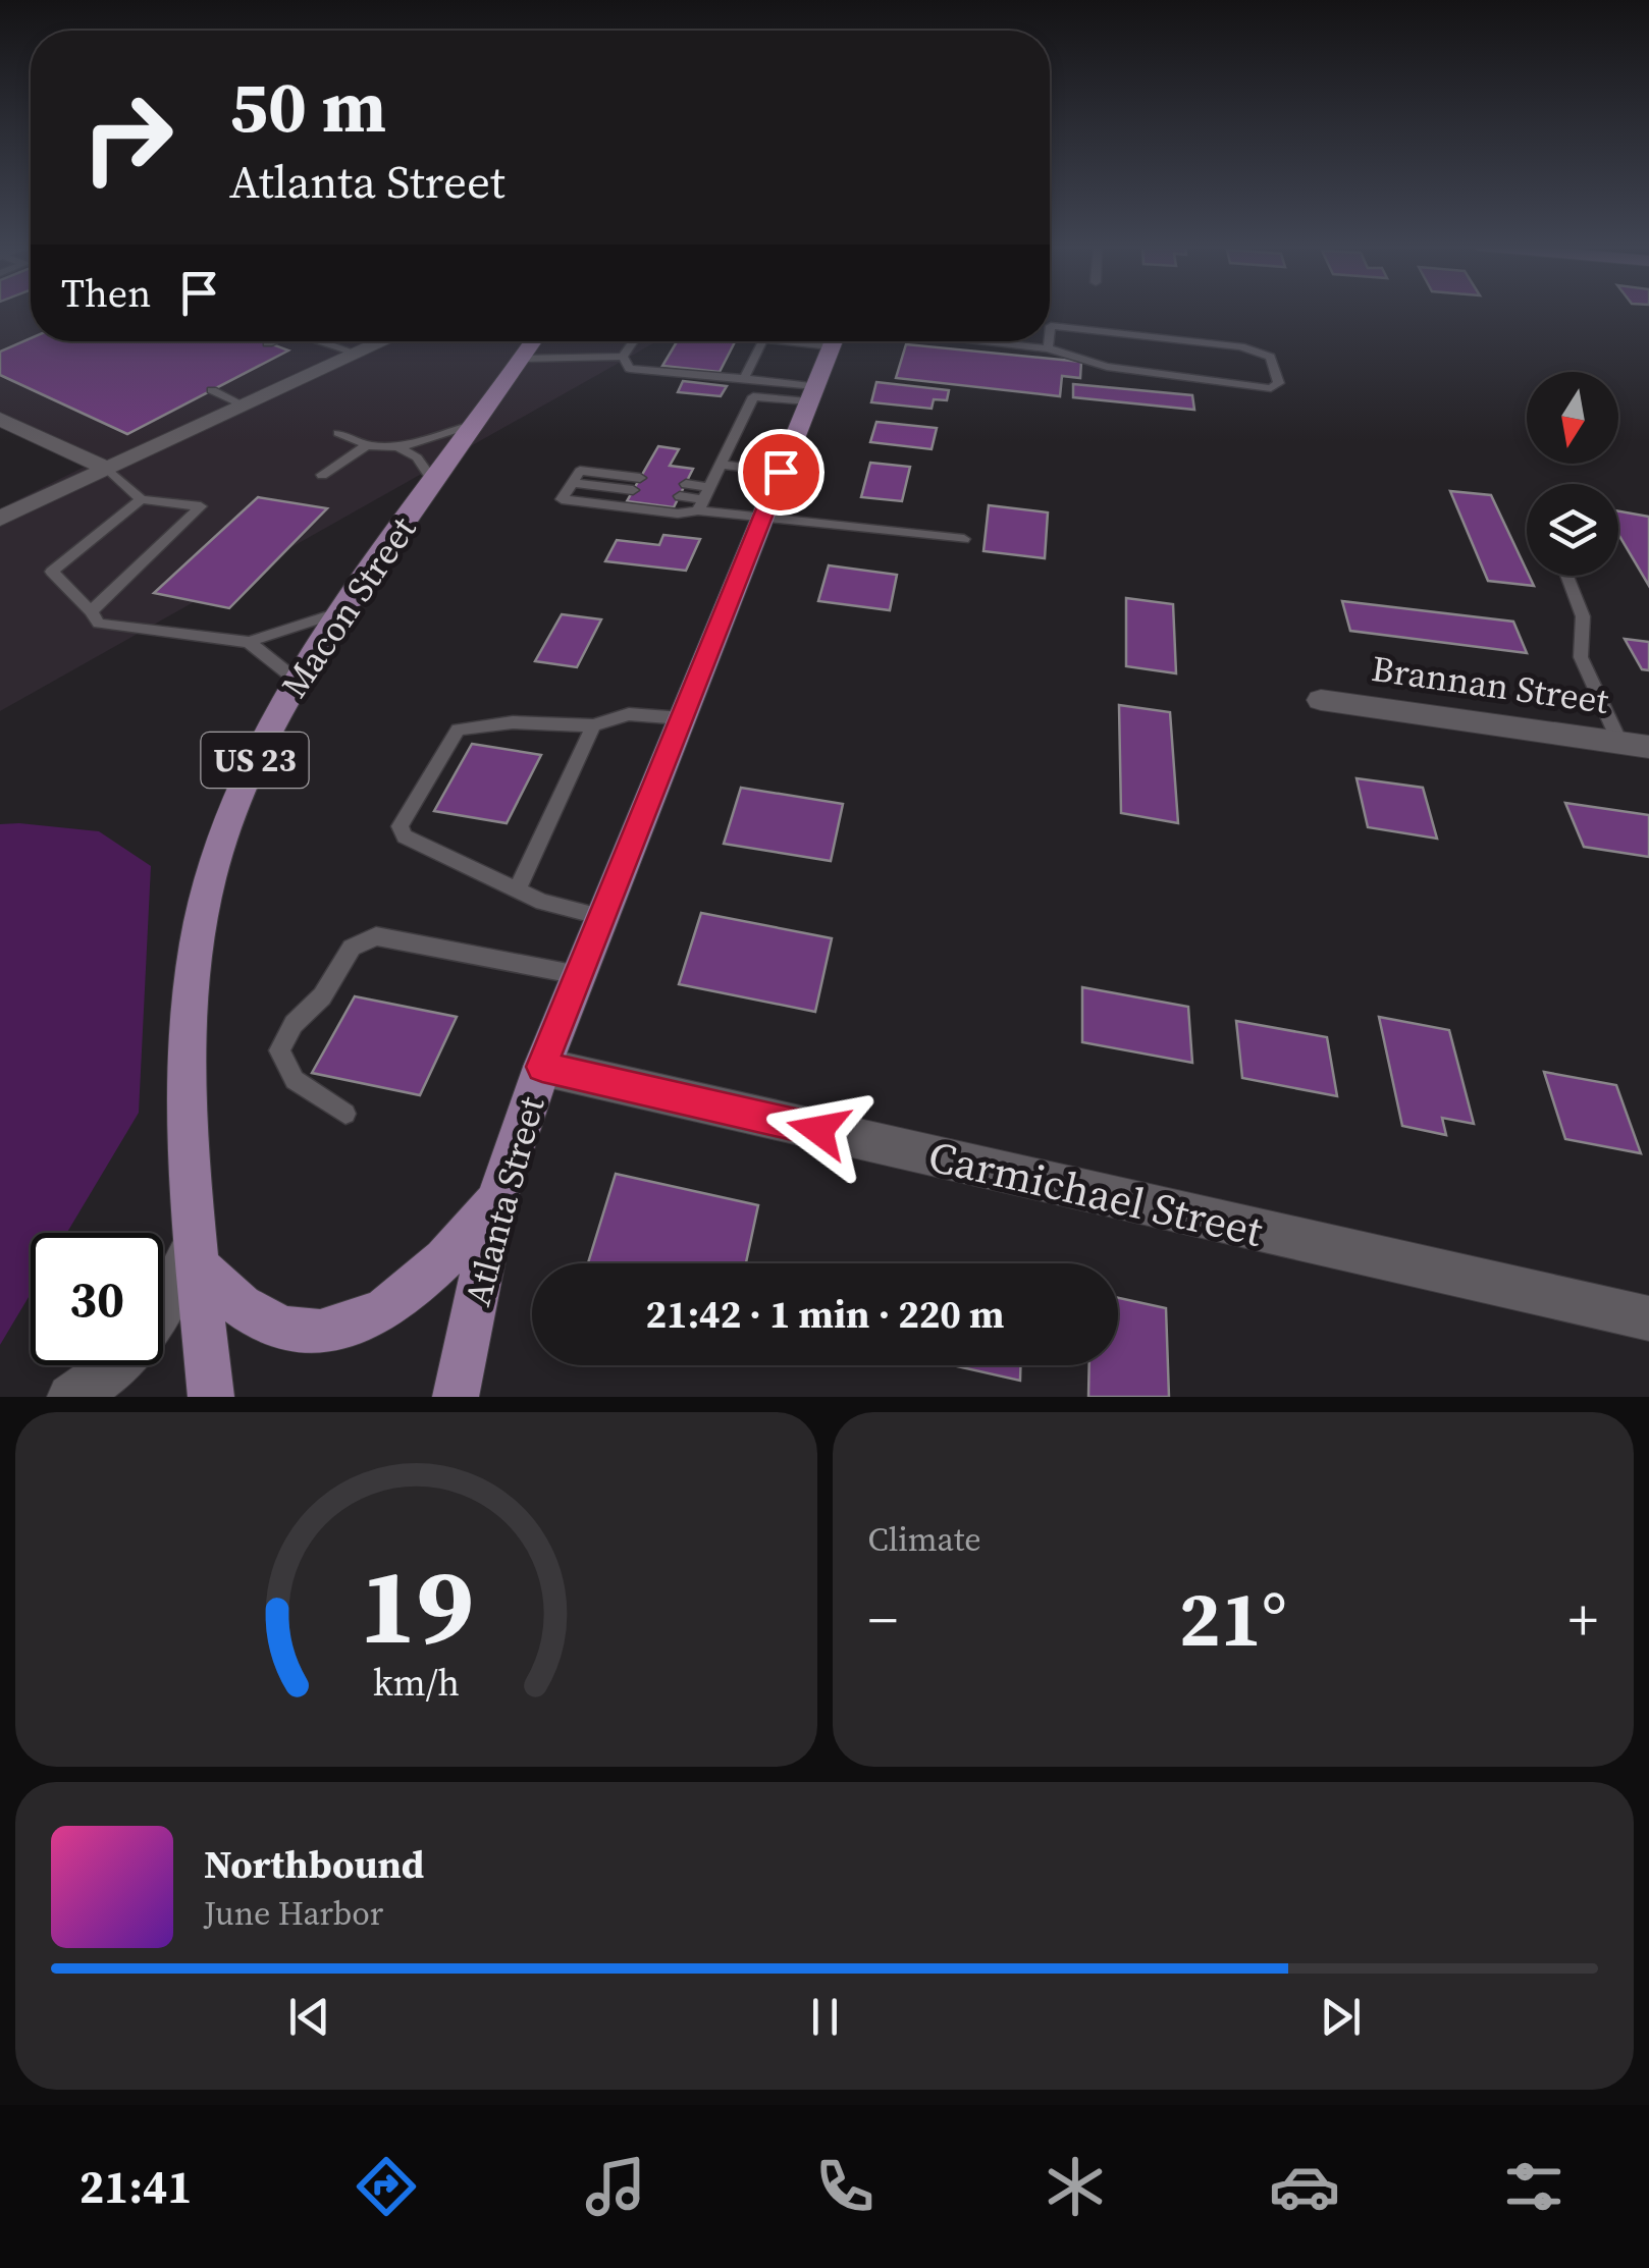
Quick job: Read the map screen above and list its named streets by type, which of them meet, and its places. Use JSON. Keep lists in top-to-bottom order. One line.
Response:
{"streets":{"main road":["Macon Street","US 23","Atlanta Street"],"street":["Brannan Street","Carmichael Street"]},"crossings":[["Carmichael Street","Atlanta Street"]],"north":"bottom","page":{"turn":["50 m","Atlanta Street"],"then":"Then","limit":"30","trip":"21:42 · 1 min · 220 m","tile":"Climate","heat":["−","21°","+"],"song":["Northbound","June Harbor"],"tabs":"21:41","gauge":["19","km/h"]}}
